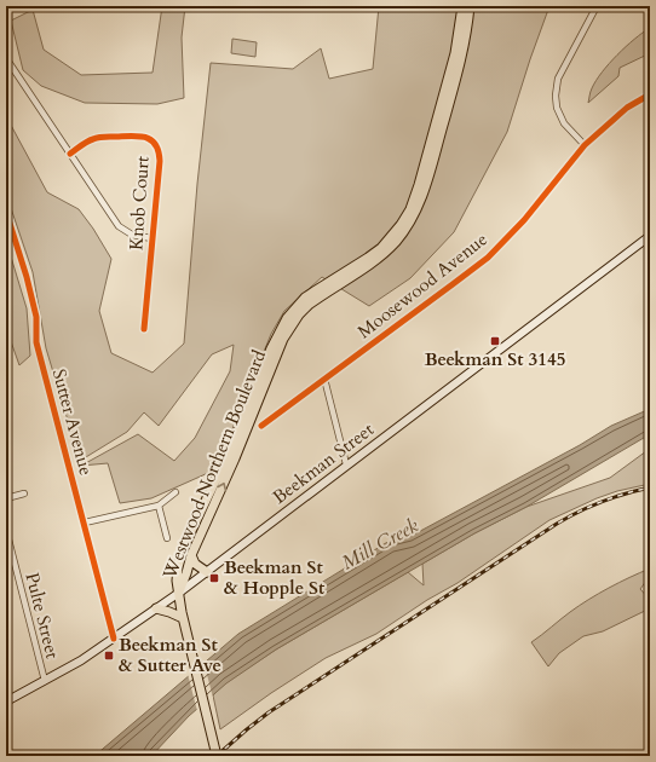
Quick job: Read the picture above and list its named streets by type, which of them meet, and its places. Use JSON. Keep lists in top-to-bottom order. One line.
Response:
{"streets":{"main road":["Beekman Street","Westwood Northern Boulevard"],"street":["Knob Court","Moosewood Avenue","Sutter Avenue","Pulte Street"]},"crossings":[["Sutter Avenue","Beekman Street"],["Beekman Street","Westwood Northern Boulevard"],["Beekman Street","Pulte Street"]],"water":["Mill Creek"],"places":{"transit":["Beekman St 3145","Beekman St & Hopple St","Beekman St & Sutter Ave"]}}
